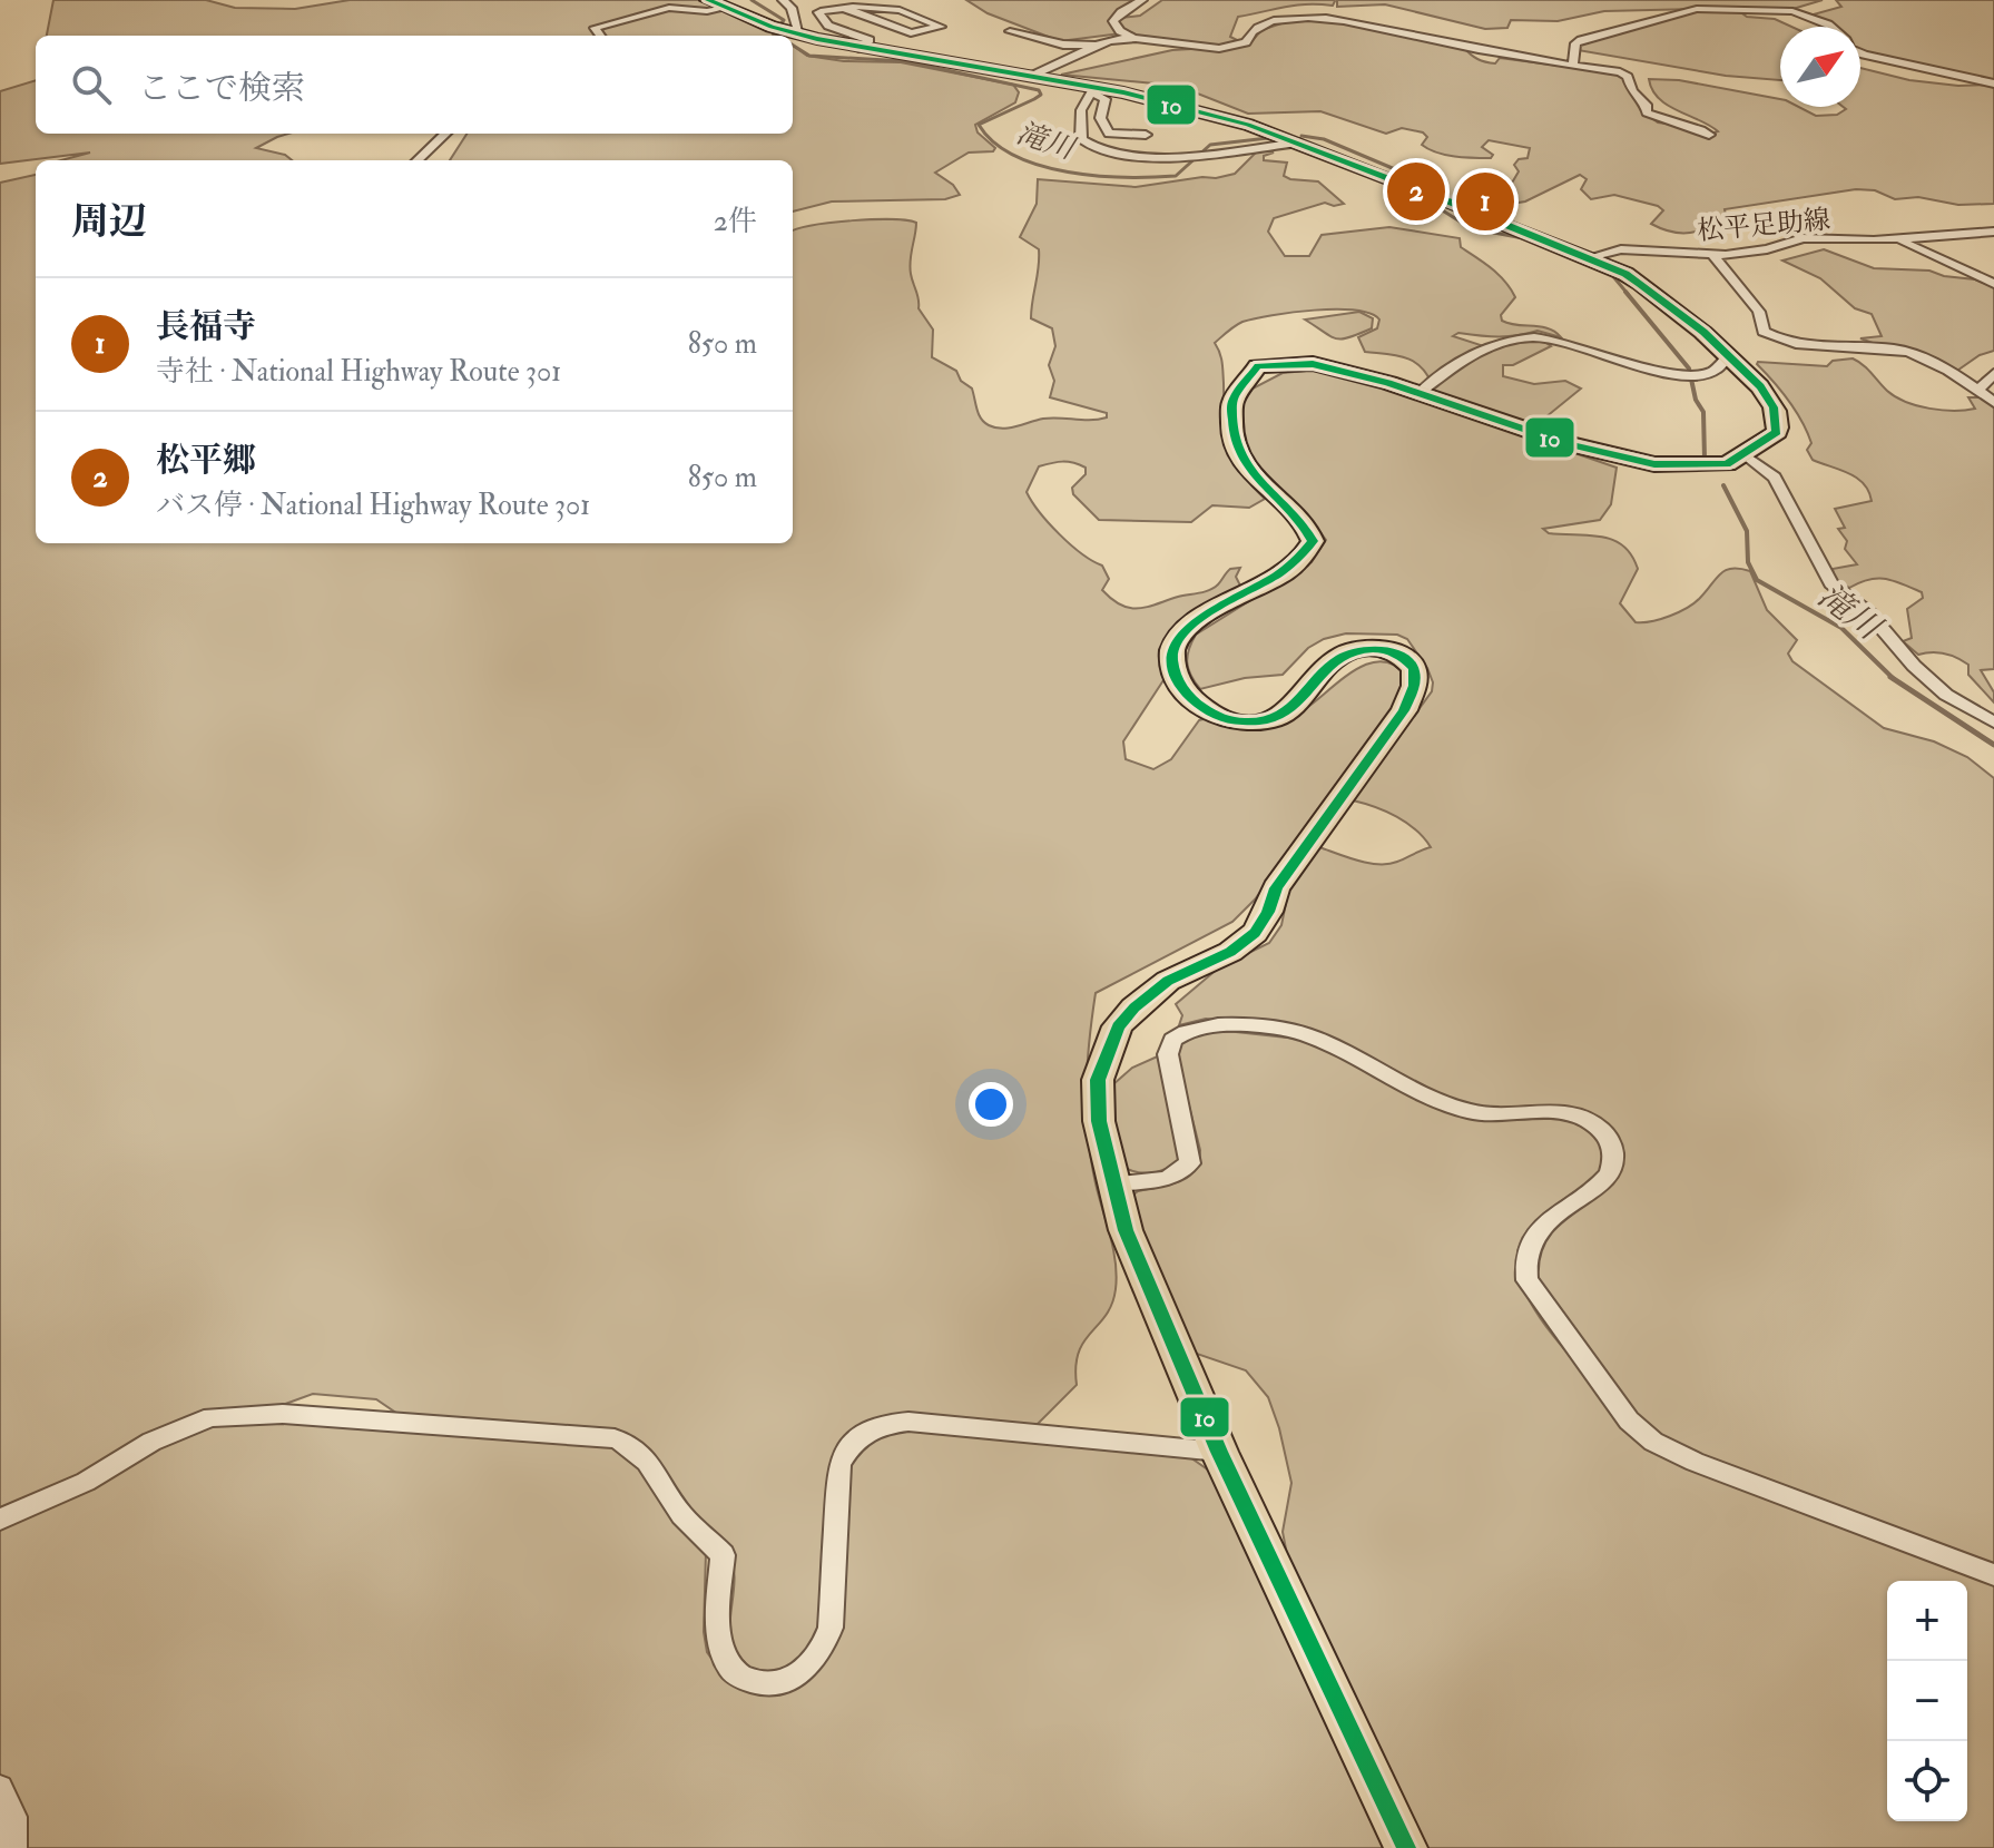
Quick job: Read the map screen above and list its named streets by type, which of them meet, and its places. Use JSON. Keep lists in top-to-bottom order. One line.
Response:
{"streets":{"street":["松平足助線"]},"water":["滝川"],"lines":["transit line 10"],"north":"top right","page":{"search":"ここで検索","pins":["2","1"],"heading":["周辺","2件"],"list":[{"mark":"1","name":"長福寺","note":"寺社 · National Highway Route 301","value":"850 m"},{"mark":"2","name":"松平郷","note":"バス停 · National Highway Route 301","value":"850 m"}],"map_buttons":["+","−"]}}
